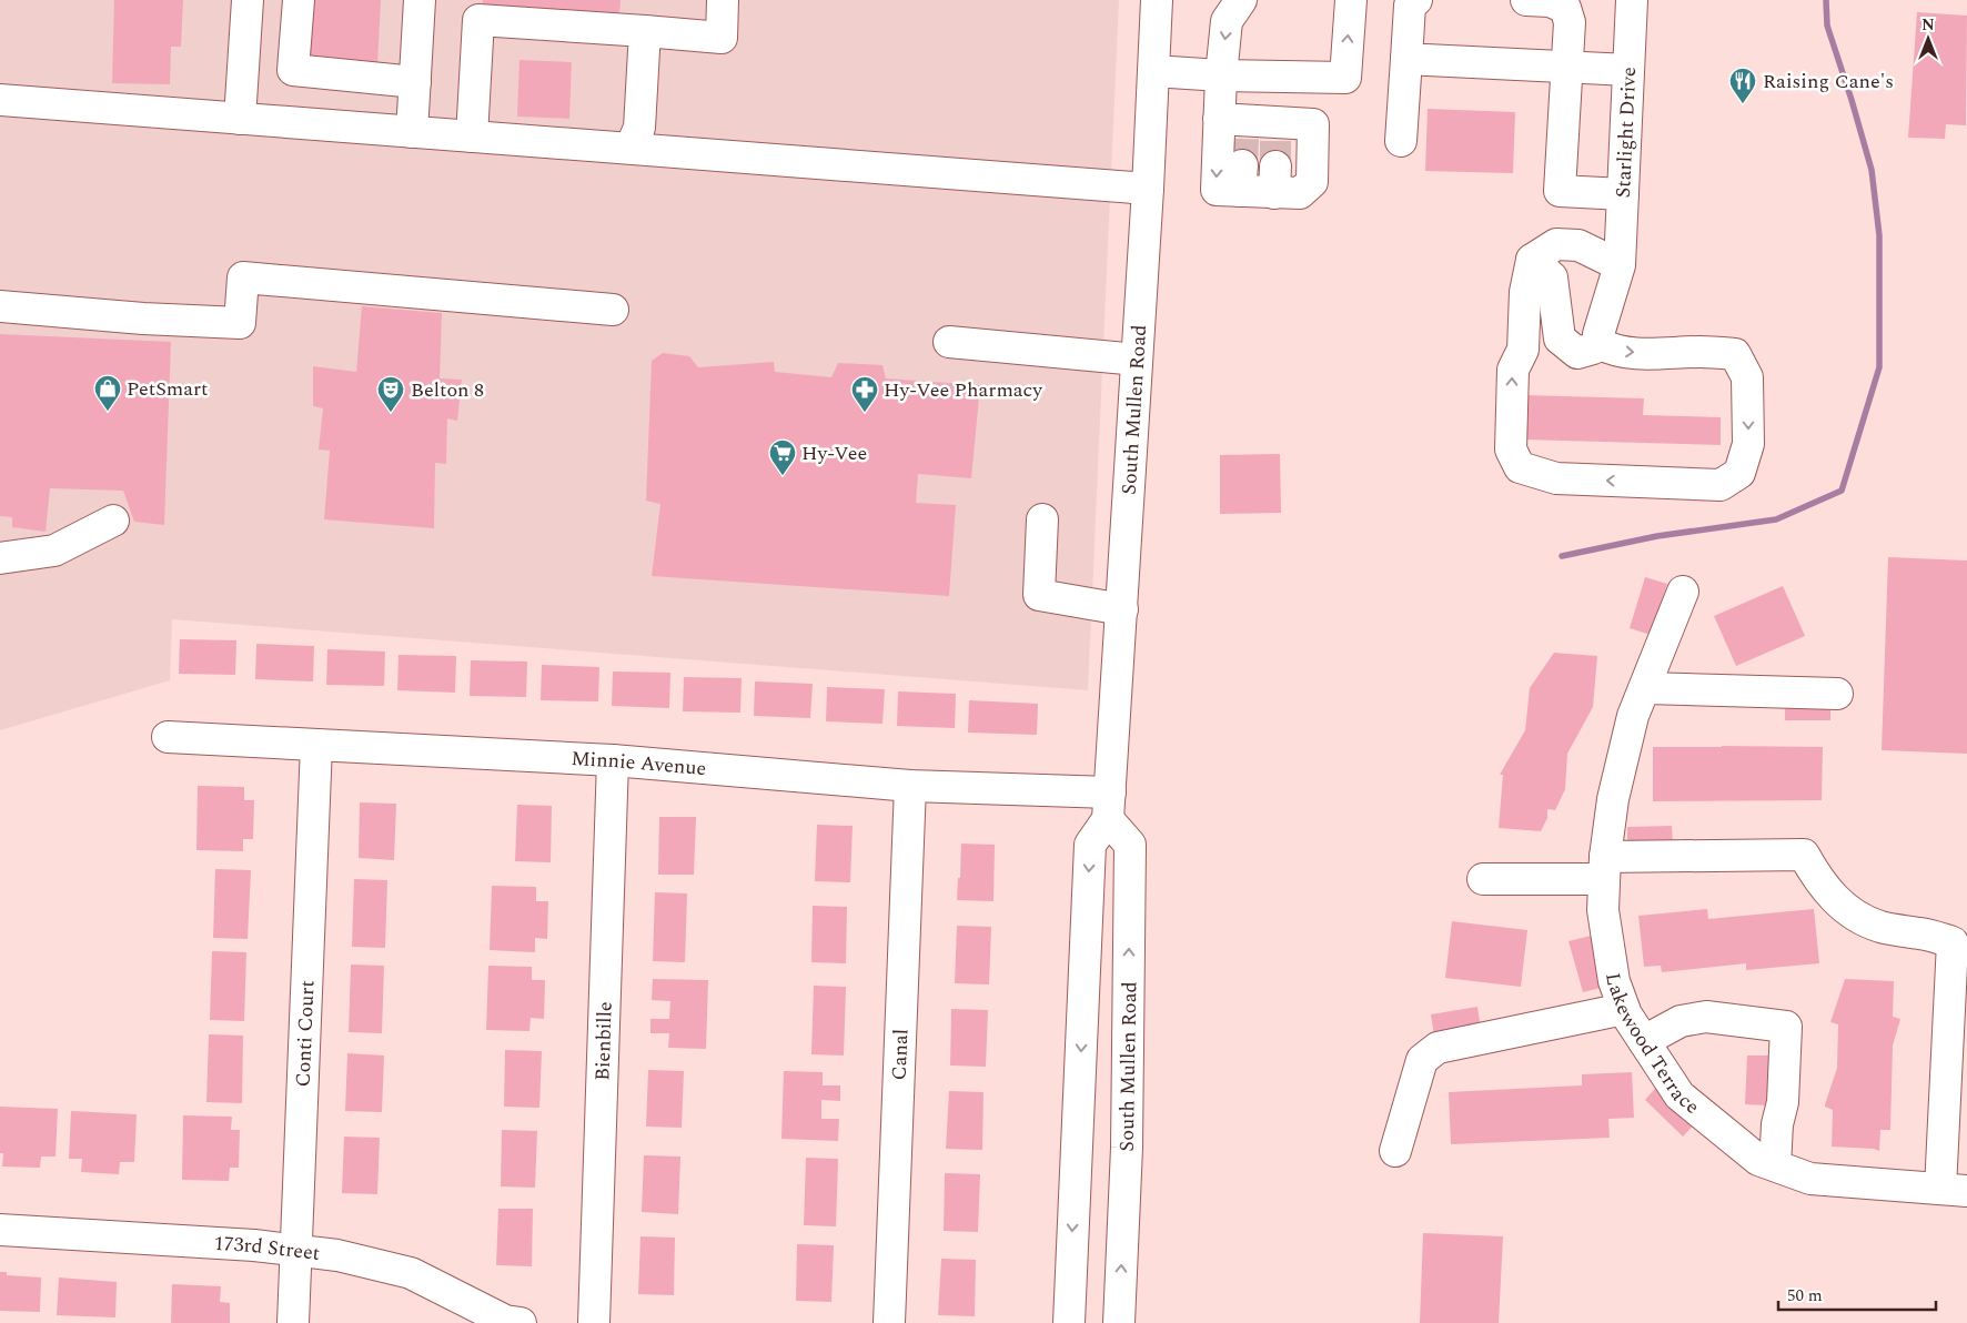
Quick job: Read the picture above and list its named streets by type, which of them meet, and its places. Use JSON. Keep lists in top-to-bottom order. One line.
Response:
{"streets":{"street":["Starlight Drive","South Mullen Road","Minnie Avenue","Conti Court","Lakewood Terrace","Bienbille","Canal","173rd Street"]},"crossings":[["South Mullen Road","Minnie Avenue"],["Minnie Avenue","Conti Court"],["Minnie Avenue","Bienbille"],["Minnie Avenue","Canal"],["Conti Court","173rd Street"]],"places":{"restaurant":["Raising Cane's"],"shop":["PetSmart"],"theatre":["Belton 8"],"pharmacy":["Hy-Vee Pharmacy"],"supermarket":["Hy-Vee"]},"scale_bar":"50 m","north":"top"}
